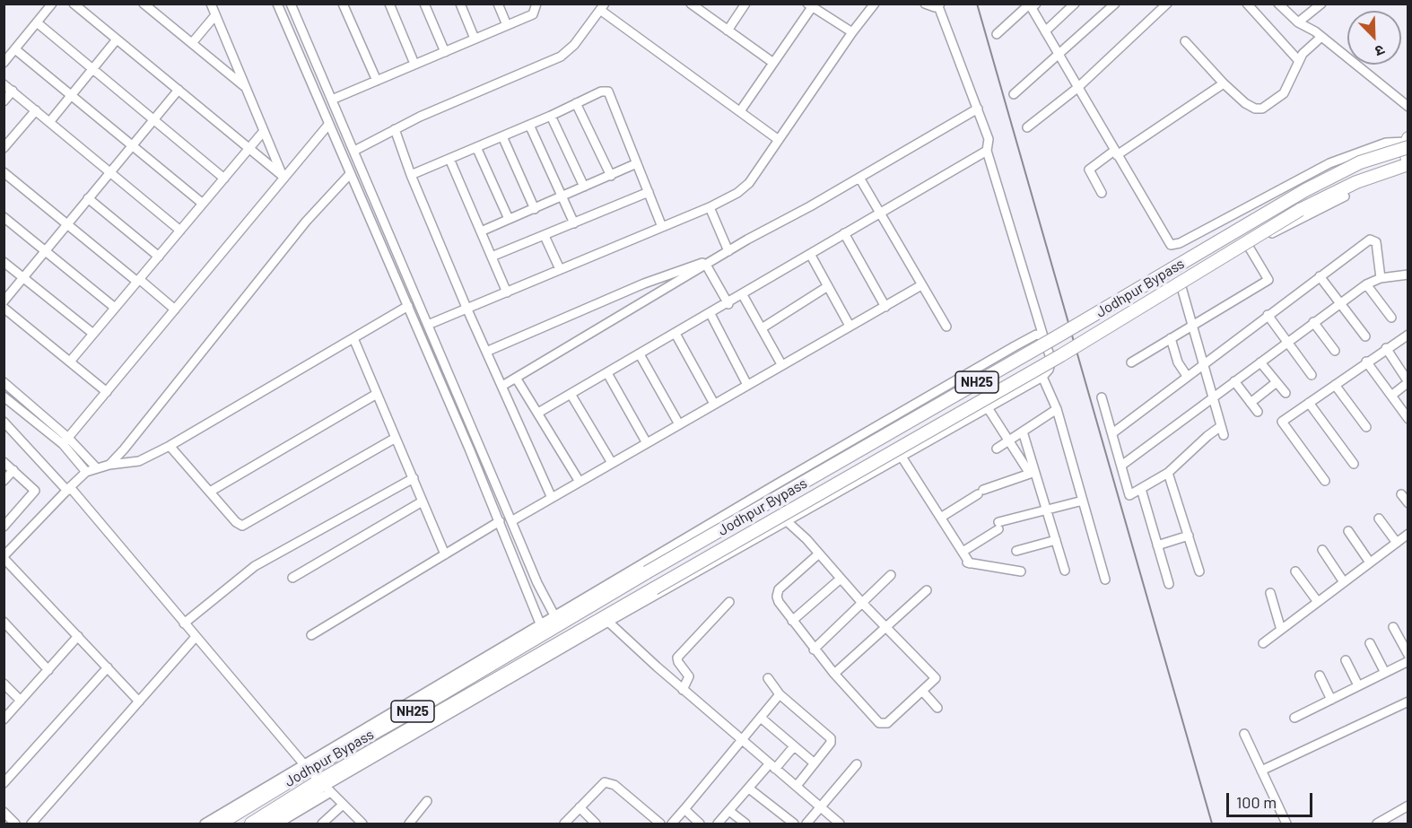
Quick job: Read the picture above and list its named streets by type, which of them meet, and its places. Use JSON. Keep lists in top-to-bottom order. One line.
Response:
{"streets":{"highway":["Jodhpur Bypass","NH25"]},"scale_bar":"100 m","north":"bottom right"}
